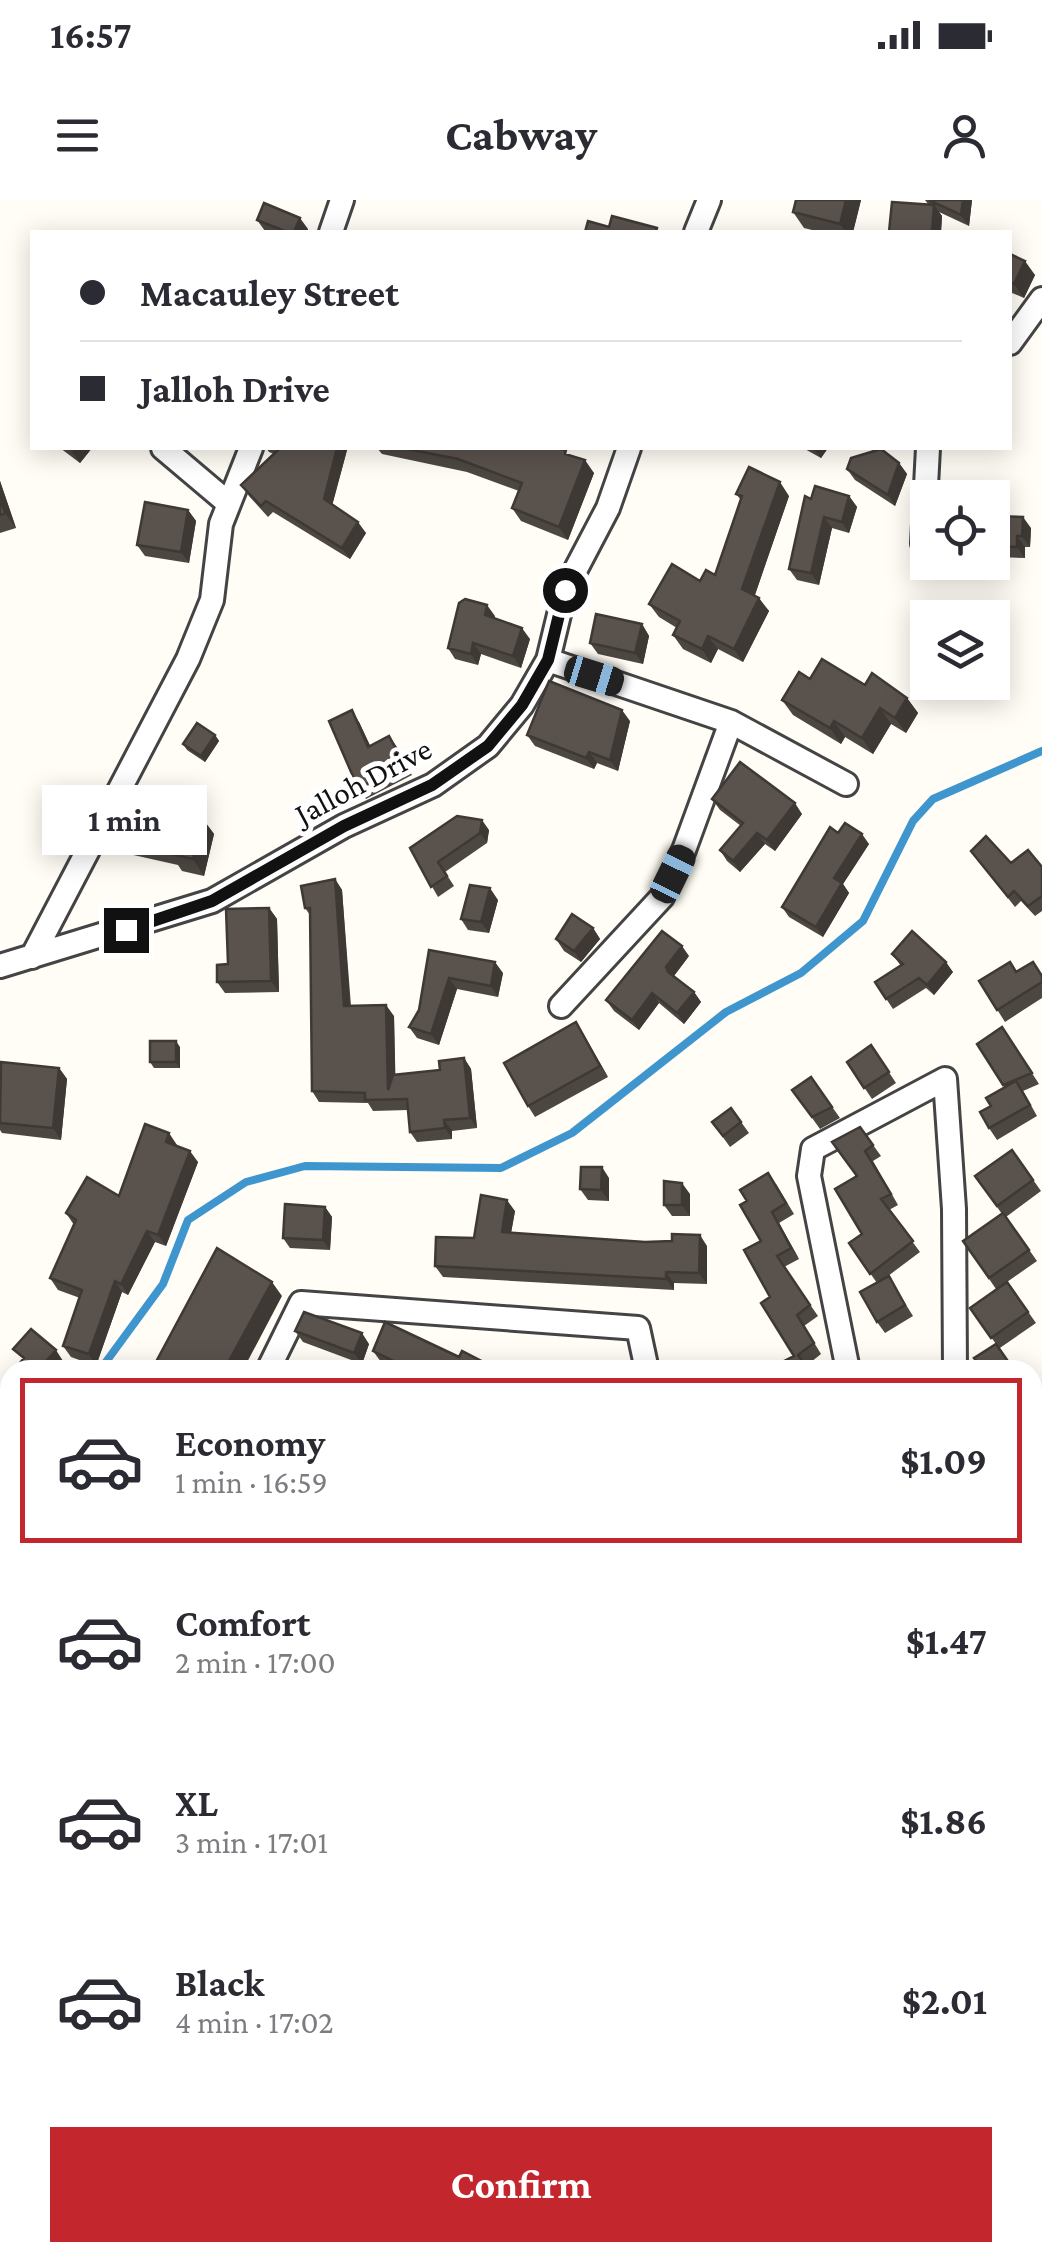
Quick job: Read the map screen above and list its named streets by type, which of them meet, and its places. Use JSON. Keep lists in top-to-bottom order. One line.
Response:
{"streets":{"street":["Jalloh Drive"]},"page":{"status":"16:57","header":"Cabway","banner":["Macauley Street","Jalloh Drive"],"bubble":"1 min","list":[{"name":"Economy","note":"1 min · 16:59","value":"$1.09"},{"name":"Comfort","note":"2 min · 17:00","value":"$1.47"},{"name":"XL","note":"3 min · 17:01","value":"$1.86"},{"name":"Black","note":"4 min · 17:02","value":"$2.01"}],"buttons":"Confirm"}}
